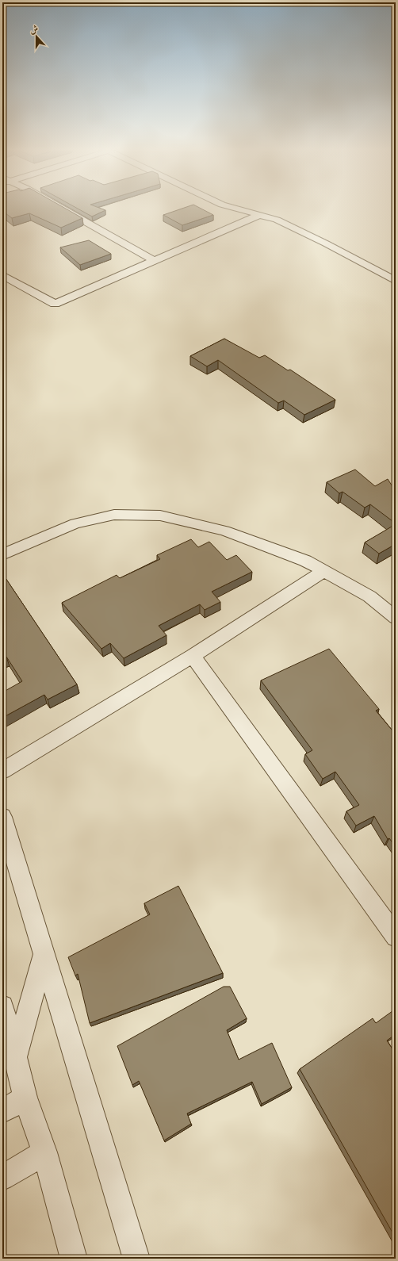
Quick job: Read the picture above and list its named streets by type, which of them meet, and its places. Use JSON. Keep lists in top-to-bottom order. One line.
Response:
{"north":"top"}
